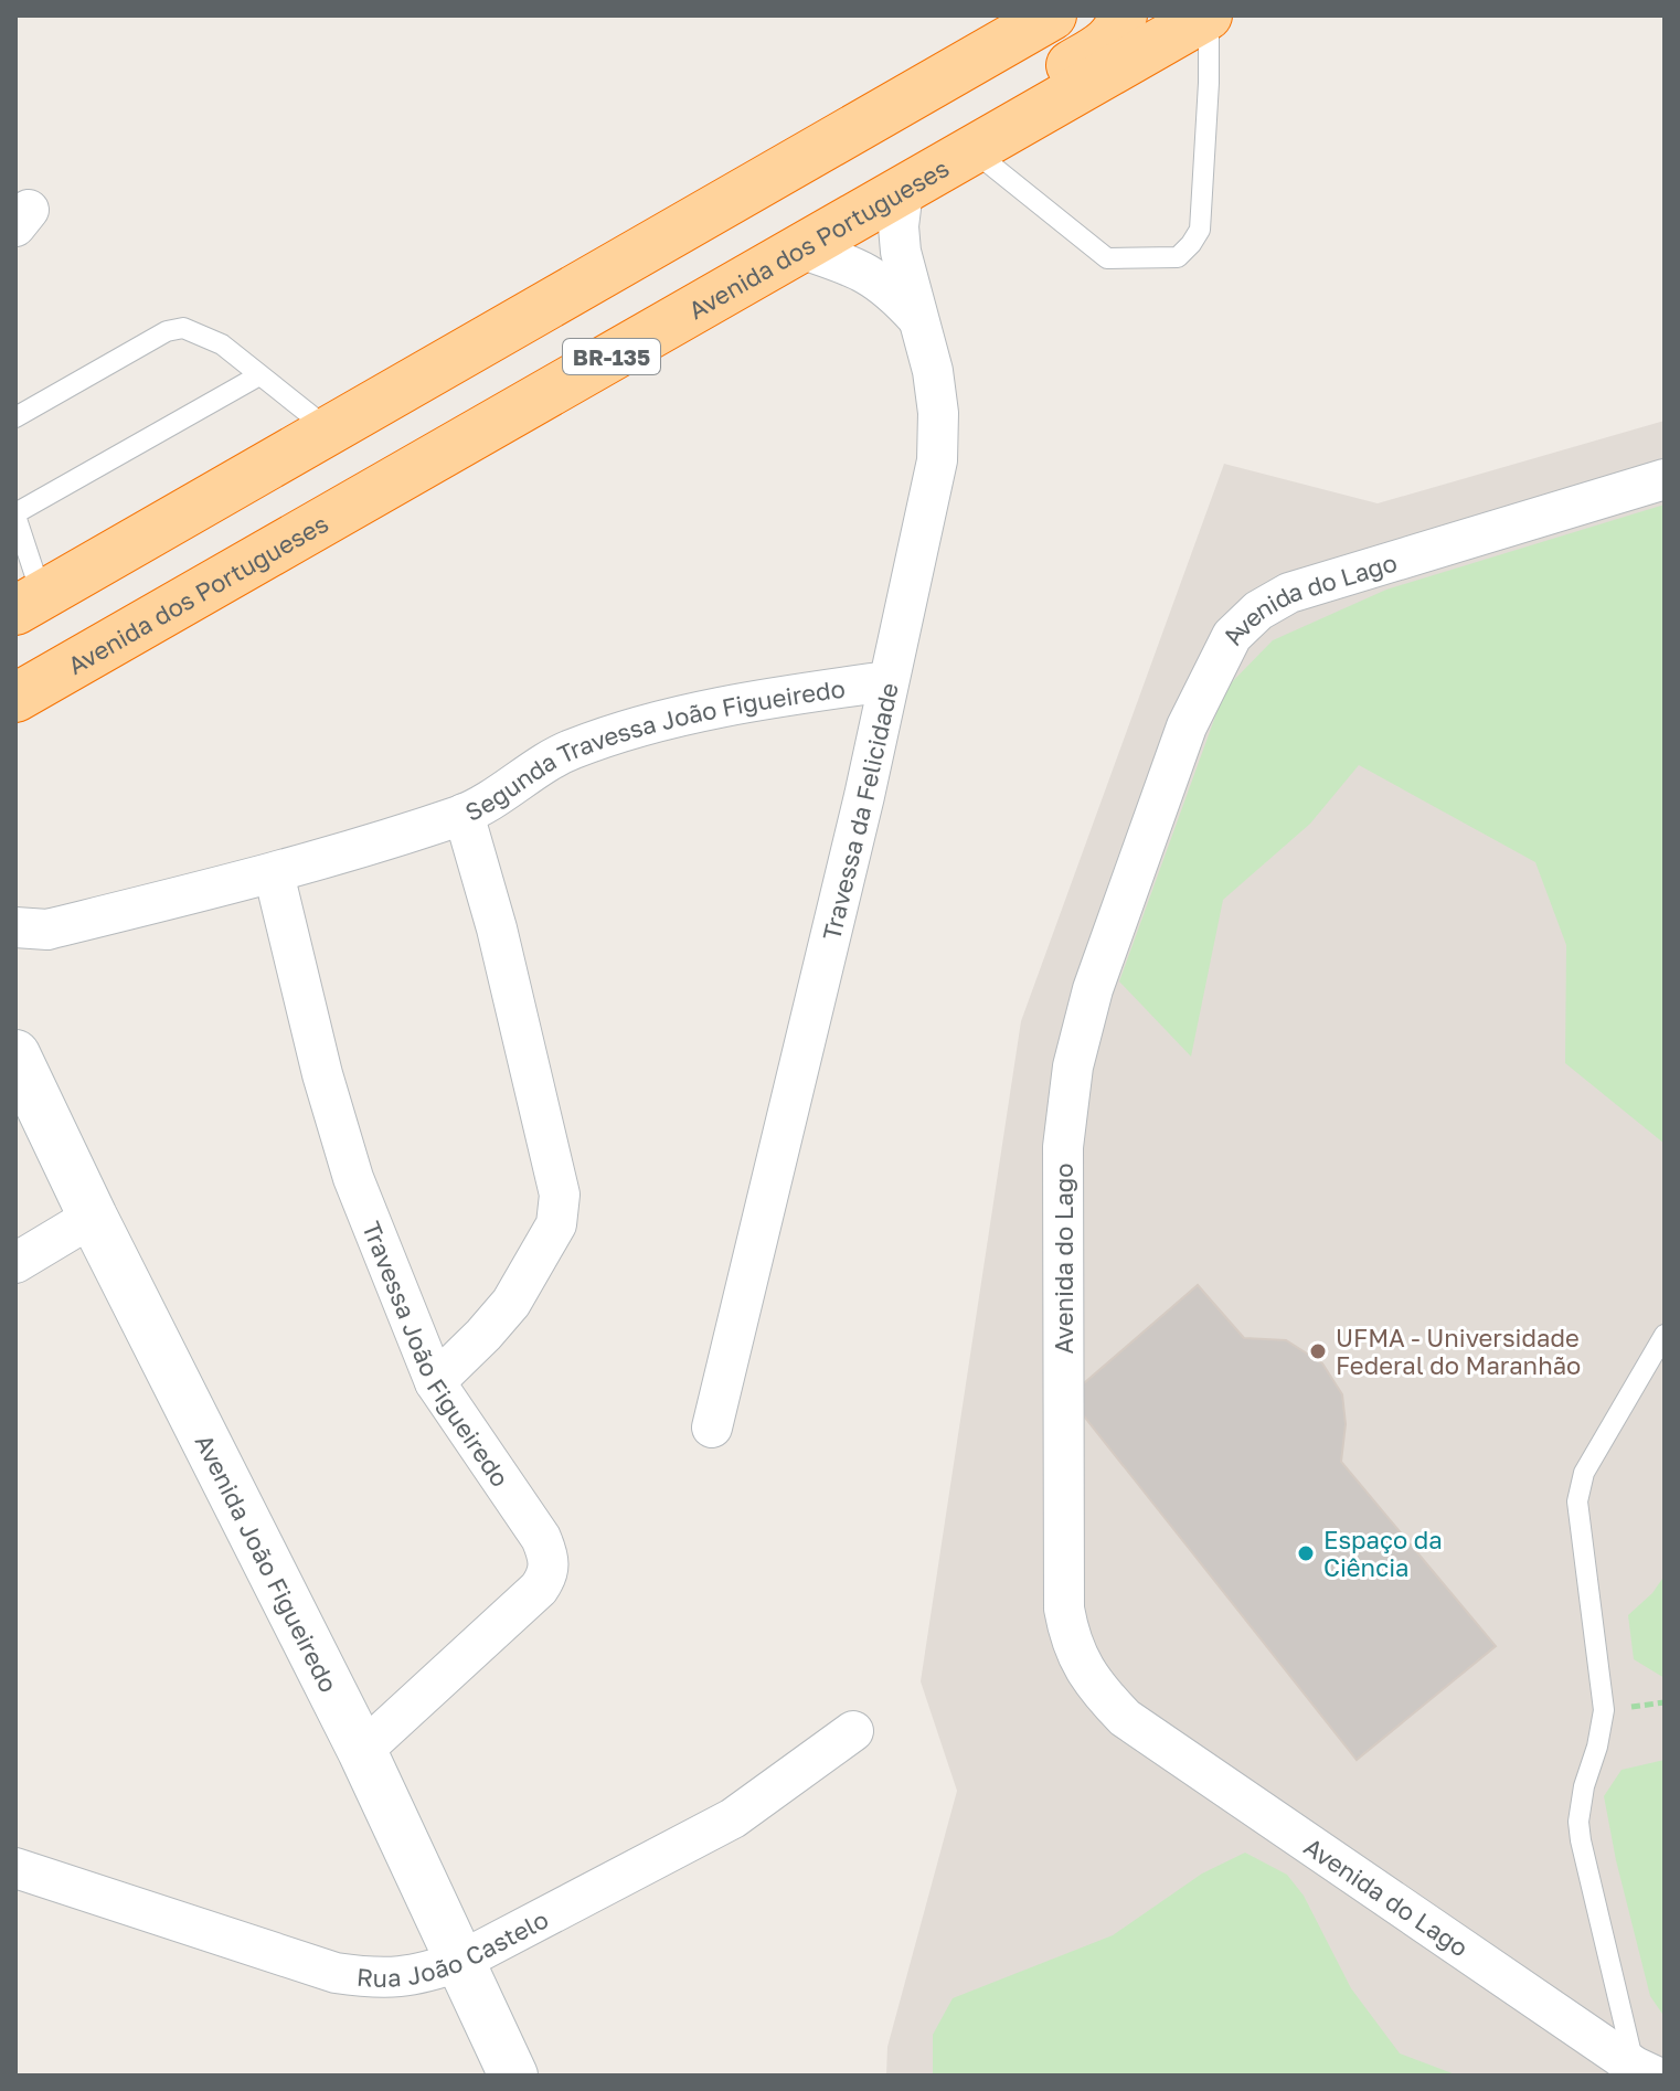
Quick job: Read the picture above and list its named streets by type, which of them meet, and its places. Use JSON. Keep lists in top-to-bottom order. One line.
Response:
{"streets":{"highway":["Avenida dos Portugueses","BR-135"],"main road":["Avenida João Figueiredo"],"street":["Avenida do Lago","Segunda Travessa João Figueiredo","Travessa da Felicidade","Travessa João Figueiredo","Rua João Castelo"]},"crossings":[["Avenida dos Portugueses","Travessa da Felicidade"],["Segunda Travessa João Figueiredo","Travessa da Felicidade"],["Segunda Travessa João Figueiredo","Travessa João Figueiredo"],["Travessa João Figueiredo","Avenida João Figueiredo"],["Avenida João Figueiredo","Rua João Castelo"]],"places":["UFMA - Universidade Federal do Maranhão","Espaço da Ciência"]}
